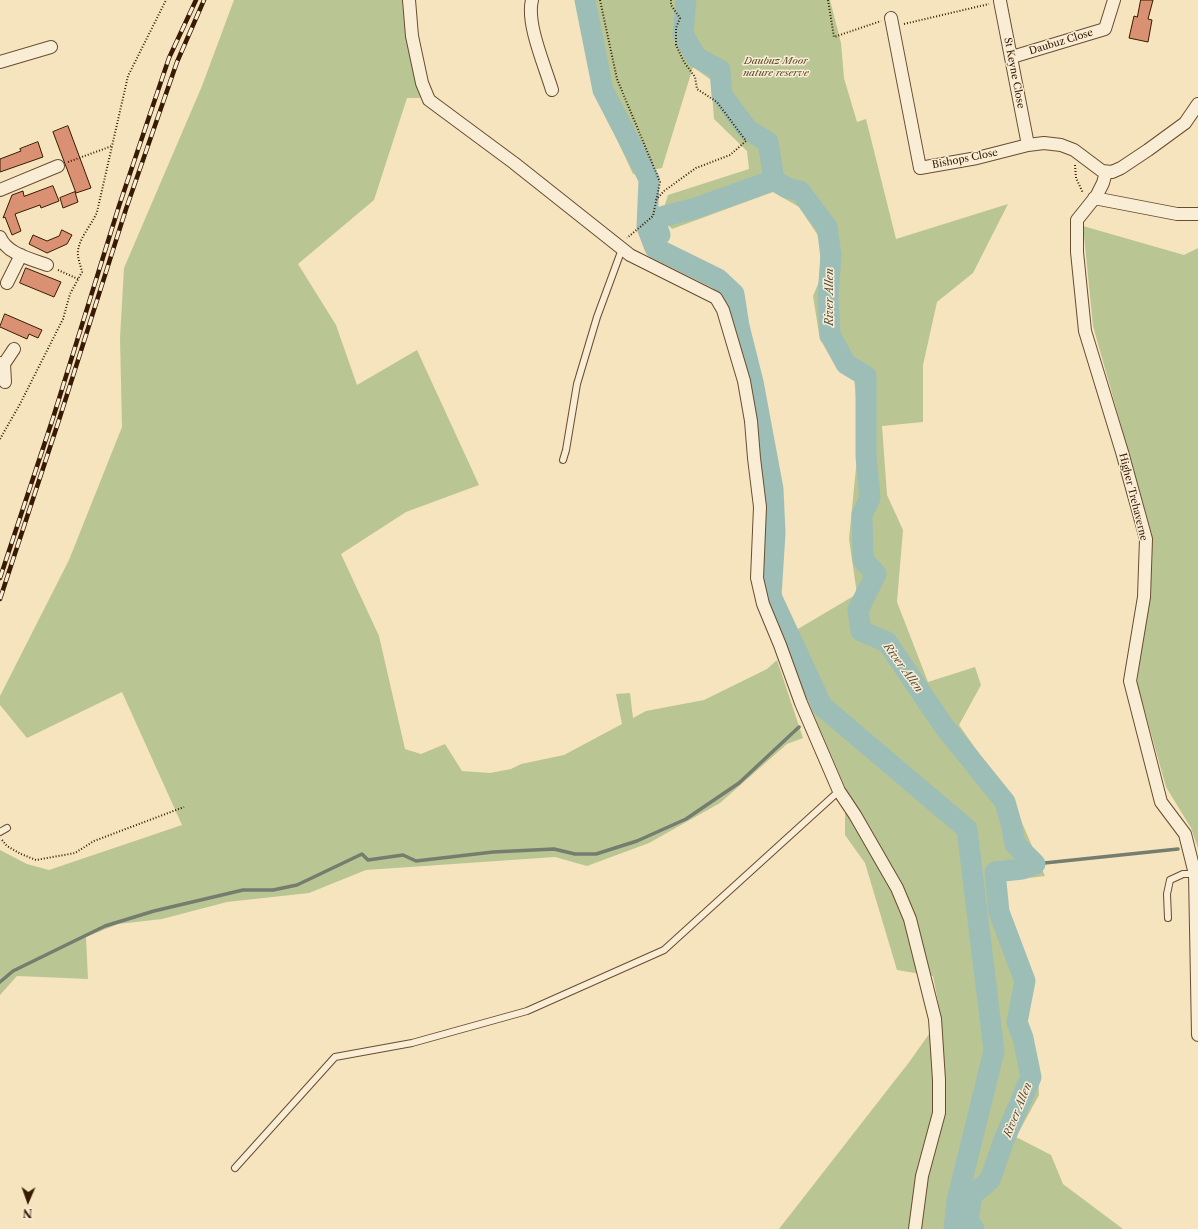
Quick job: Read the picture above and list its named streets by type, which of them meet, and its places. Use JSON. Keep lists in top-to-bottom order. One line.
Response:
{"streets":{"street":["Daubuz Close","St Keyne Close","Bishops Close","Higher Trehaverne"]},"crossings":[["Daubuz Close","St Keyne Close"],["St Keyne Close","Bishops Close"],["Bishops Close","Higher Trehaverne"]],"water":["River Allen"],"parks":["Daubuz Moor nature reserve"],"north":"bottom"}
